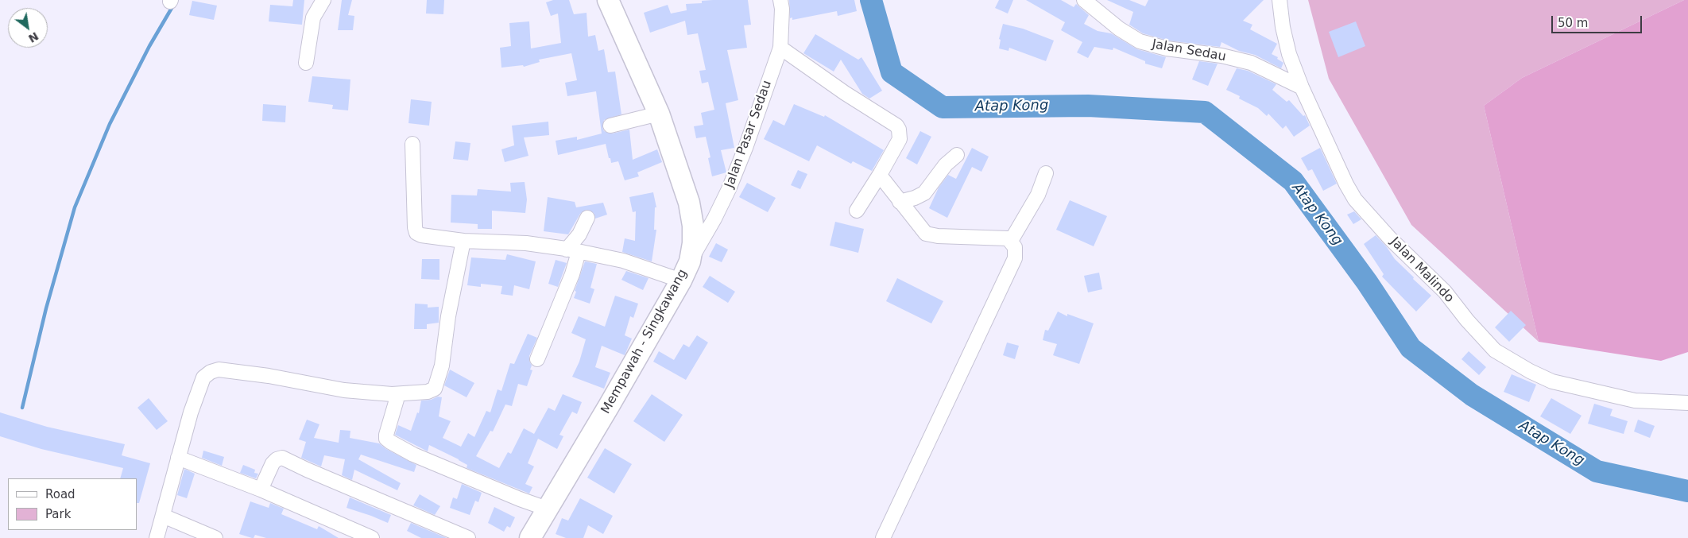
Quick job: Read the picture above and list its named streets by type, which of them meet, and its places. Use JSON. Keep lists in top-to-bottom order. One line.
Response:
{"streets":{"highway":["Mempawah - Singkawang"],"street":["Jalan Sedau","Jalan Pasar Sedau","Jalan Malindo"]},"crossings":[["Jalan Sedau","Jalan Malindo"],["Jalan Pasar Sedau","Mempawah - Singkawang"]],"water":["Atap Kong"],"legend":["Road","Park"],"scale_bar":"50 m","north":"bottom right"}
